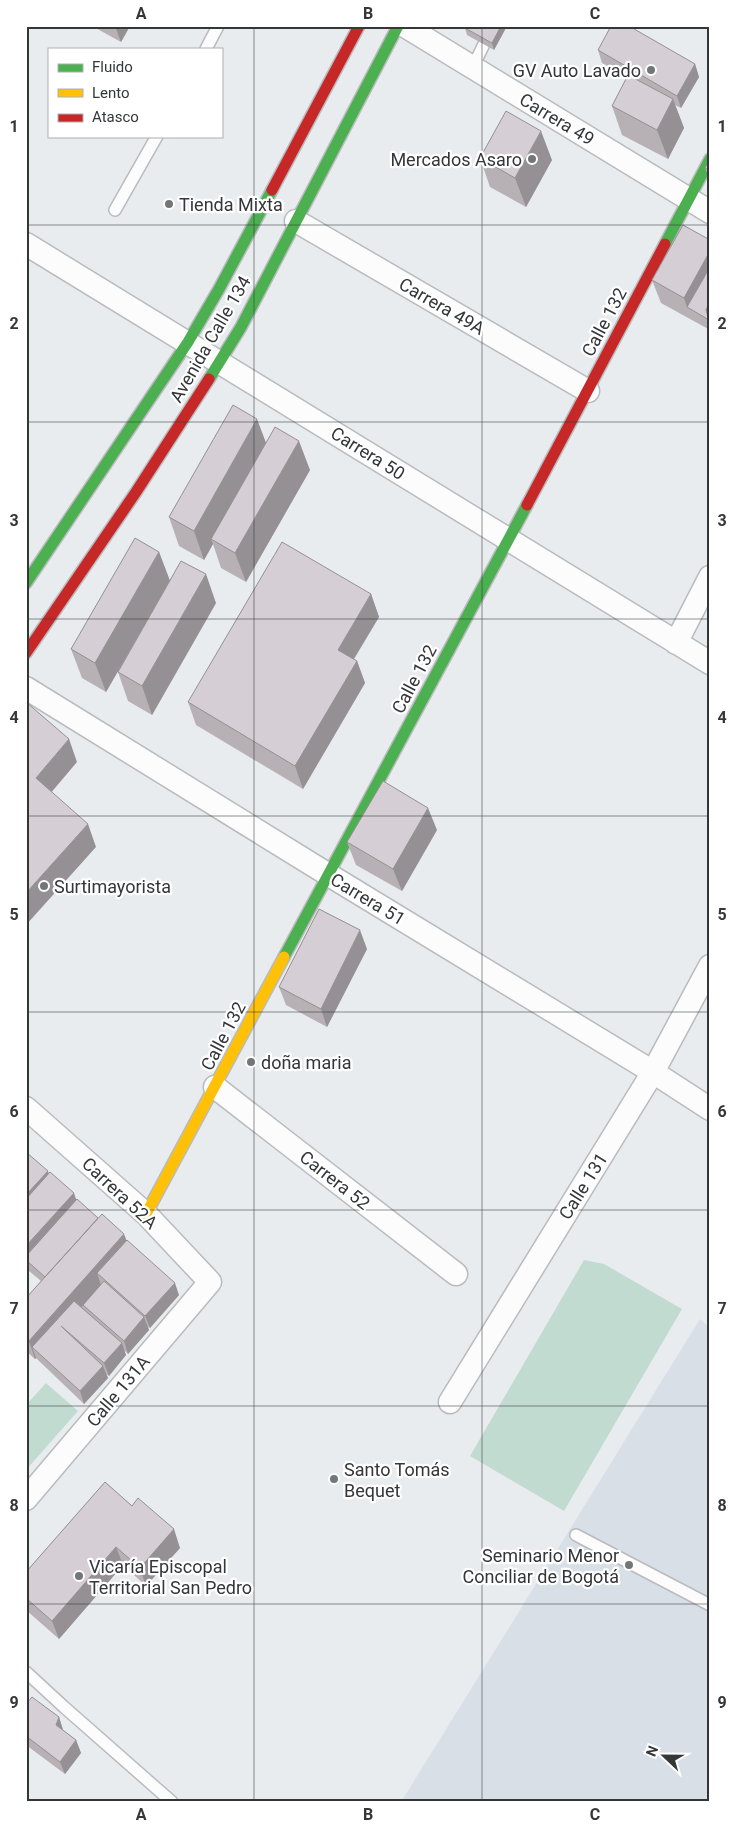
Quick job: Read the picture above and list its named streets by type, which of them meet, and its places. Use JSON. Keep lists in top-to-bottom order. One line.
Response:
{"streets":{"main road":["Calle 132","Avenida Calle 134"],"street":["Carrera 49","Carrera 49A","Carrera 50","Carrera 51","Carrera 52","Calle 131","Carrera 52A","Calle 131A"]},"crossings":[["Carrera 49","Calle 132"],["Carrera 49A","Calle 132"],["Carrera 49A","Avenida Calle 134"],["Calle 132","Carrera 50"],["Calle 132","Carrera 51"],["Calle 132","Carrera 52"],["Calle 132","Carrera 52A"],["Avenida Calle 134","Carrera 50"],["Carrera 51","Calle 131"],["Carrera 52A","Calle 131A"]],"places":["GV Auto Lavado","Mercados Asaro","Tienda Mixta","Surtimayorista","doña maria","Santo Tomás Bequet","Seminario Menor Conciliar de Bogotá","Vicaría Episcopal Territorial San Pedro"],"legend":["Fluido","Lento","Atasco"],"north":"left","grid":{"columns":["A","B","C"],"rows":["1","2","3","4","5","6","7","8","9"]}}
